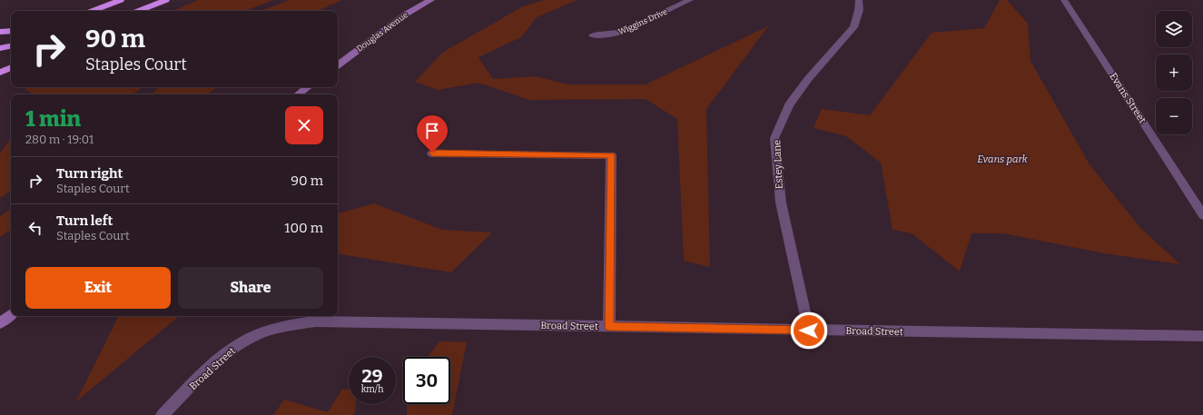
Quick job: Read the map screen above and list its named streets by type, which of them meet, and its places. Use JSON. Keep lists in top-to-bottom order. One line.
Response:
{"streets":{"street":["Wiggins Drive","Douglas Avenue","Evans Street","Estey Lane","Broad Street"]},"crossings":[["Estey Lane","Broad Street"]],"parks":["Evans park"],"page":{"map_buttons":["+","−"],"turn":["90 m","Staples Court"],"heading":["1 min","280 m · 19:01"],"list":[{"name":"Turn right","note":"Staples Court","value":"90 m"},{"name":"Turn left","note":"Staples Court","value":"100 m"}],"buttons":["Exit","Share"],"speed":"29 km/h","limit":"30"}}
